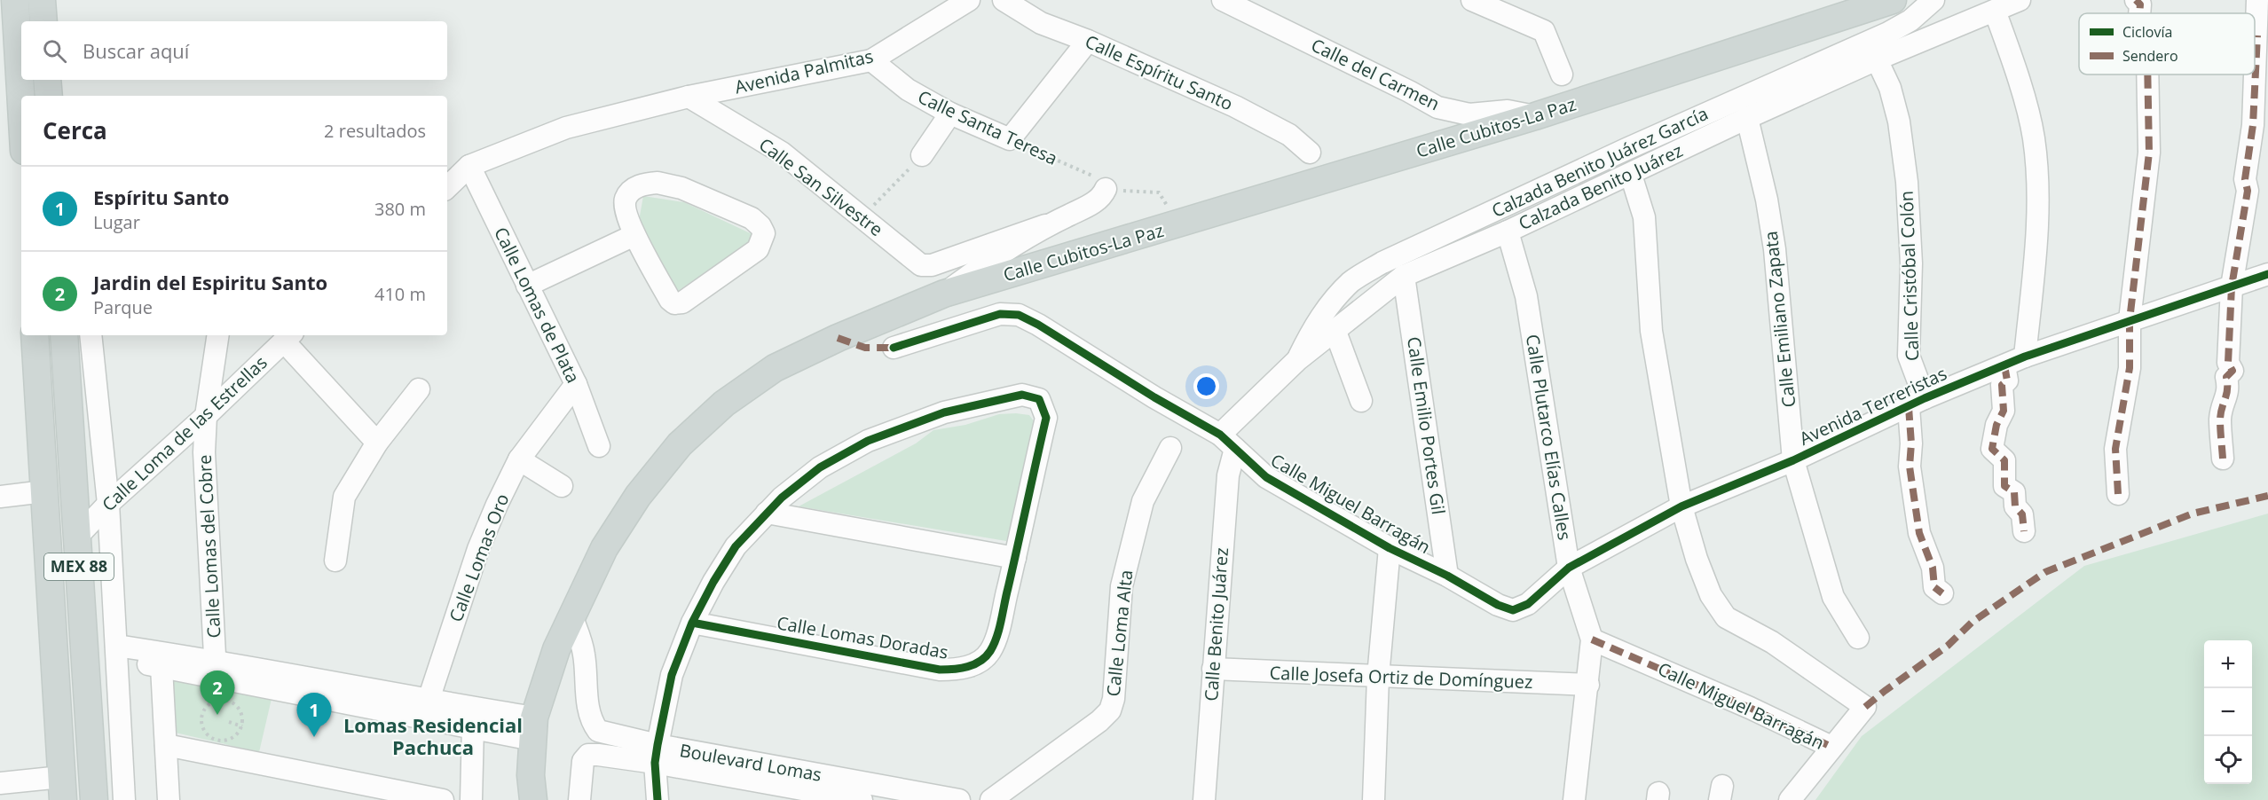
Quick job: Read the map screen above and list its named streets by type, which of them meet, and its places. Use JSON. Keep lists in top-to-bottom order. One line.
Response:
{"streets":{"main road":["Calle Cubitos-La Paz","MEX 88"],"street":["Avenida Palmitas","Calle Espíritu Santo","Calle del Carmen","Calle Santa Teresa","Calzada Benito Juárez García","Calle San Silvestre","Calzada Benito Juárez","Calle Cristóbal Colón","Calle Lomas de Plata","Calle Emiliano Zapata","Avenida Terreristas","Calle Emilio Portes Gil","Calle Loma de las Estrellas","Calle Plutarco Elías Calles","Calle Miguel Barragán","Calle Lomas del Cobre","Calle Lomas Oro","Calle Benito Juárez","Calle Loma Alta","Calle Lomas Doradas","Calle Josefa Ortiz de Domínguez","Boulevard Lomas"]},"crossings":[["Avenida Palmitas","Calle Santa Teresa"],["Avenida Palmitas","Calle San Silvestre"],["Calle del Carmen","Calle Cubitos-La Paz"],["Calle Cubitos-La Paz","Boulevard Lomas"],["Calzada Benito Juárez García","Calzada Benito Juárez"],["Calzada Benito Juárez","Calle Cristóbal Colón"],["Calzada Benito Juárez","Calle Emiliano Zapata"],["Calzada Benito Juárez","Calle Emilio Portes Gil"],["Calzada Benito Juárez","Calle Plutarco Elías Calles"],["Calzada Benito Juárez","Calle Miguel Barragán"],["Calzada Benito Juárez","Calle Benito Juárez"],["Calle Cristóbal Colón","Avenida Terreristas"],["Calle Lomas de Plata","Calle Lomas Oro"],["Calle Emiliano Zapata","Avenida Terreristas"],["Avenida Terreristas","Calle Plutarco Elías Calles"],["Avenida Terreristas","Calle Miguel Barragán"],["Calle Emilio Portes Gil","Calle Miguel Barragán"],["Calle Loma de las Estrellas","Calle Lomas del Cobre"],["Calle Loma de las Estrellas","MEX 88"],["Calle Plutarco Elías Calles","Calle Miguel Barragán"],["Calle Plutarco Elías Calles","Calle Josefa Ortiz de Domínguez"],["Calle Miguel Barragán","Calle Benito Juárez"],["Calle Benito Juárez","Calle Josefa Ortiz de Domínguez"]],"districts":["Lomas Residencial Pachuca"],"legend":["Ciclovía","Sendero"],"page":{"search":"Buscar aquí","heading":["Cerca","2 resultados"],"list":[{"mark":"1","name":"Espíritu Santo","note":"Lugar","value":"380 m"},{"mark":"2","name":"Jardin del Espiritu Santo","note":"Parque","value":"410 m"}],"map_buttons":["+","−"],"pins":["2","1"]}}
